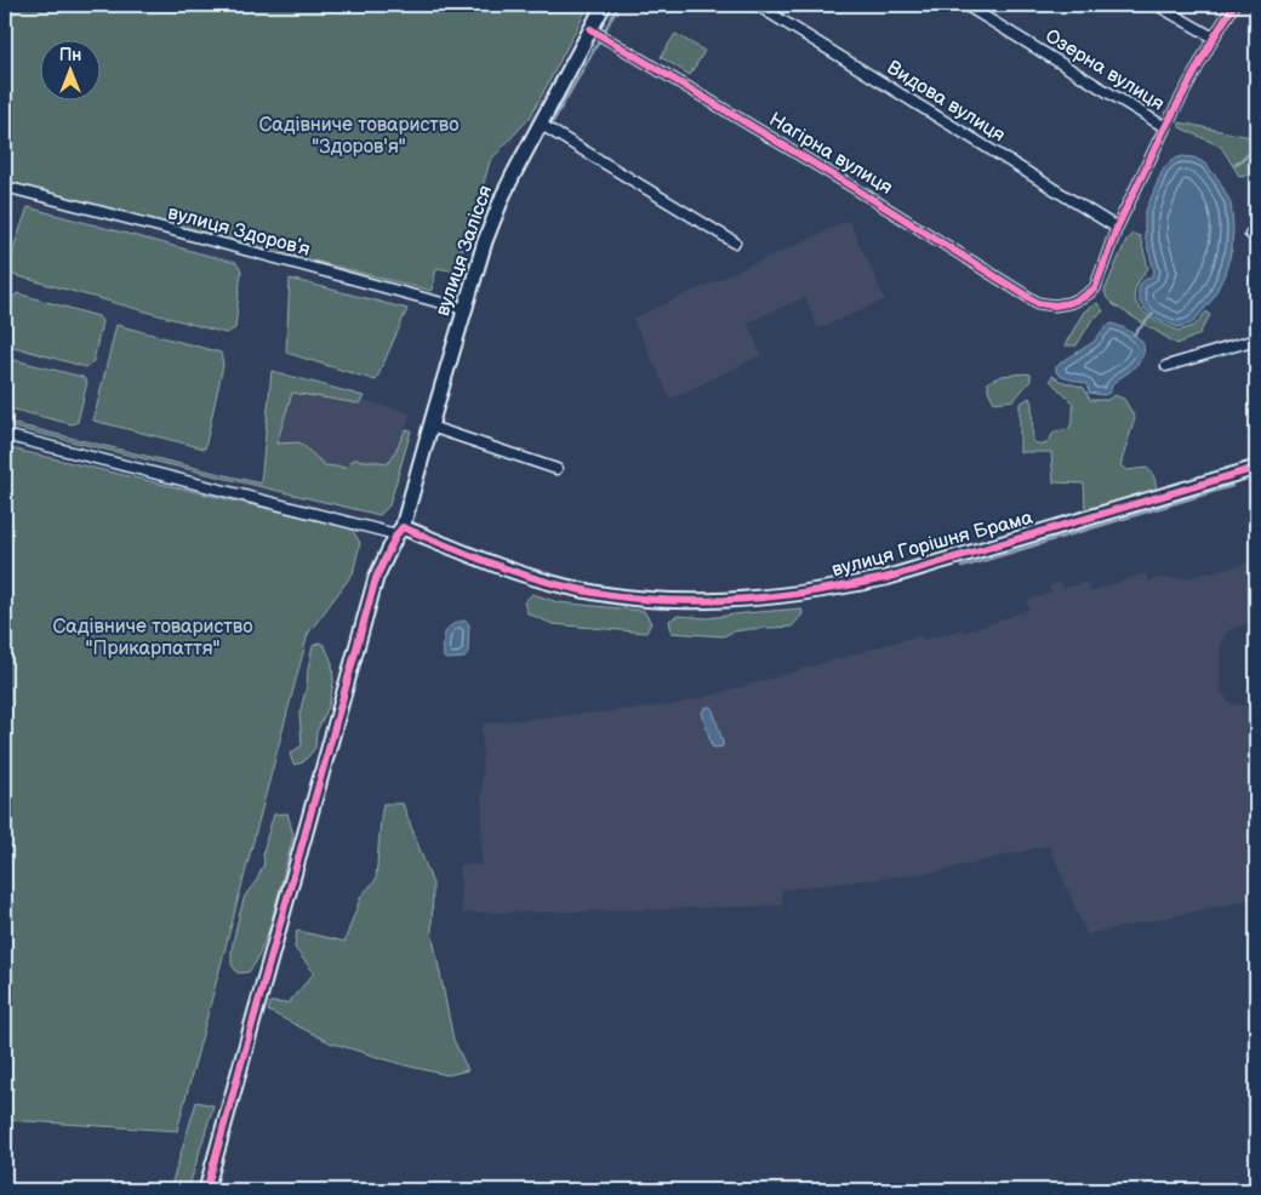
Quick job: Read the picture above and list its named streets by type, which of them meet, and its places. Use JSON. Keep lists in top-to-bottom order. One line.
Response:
{"streets":{"main road":["вулиця Залісся","вулиця Горішня Брама"],"street":["Озерна вулиця","Видова вулиця","Нагірна вулиця","вулиця Здоровʼя"]},"crossings":[["Видова вулиця","Нагірна вулиця"],["Нагірна вулиця","вулиця Залісся"],["вулиця Здоровʼя","вулиця Залісся"],["вулиця Залісся","вулиця Горішня Брама"]],"parks":["Садівниче товариство \"Здоров'я\"","Садівниче товариство \"Прикарпаття\""],"north":"top"}
